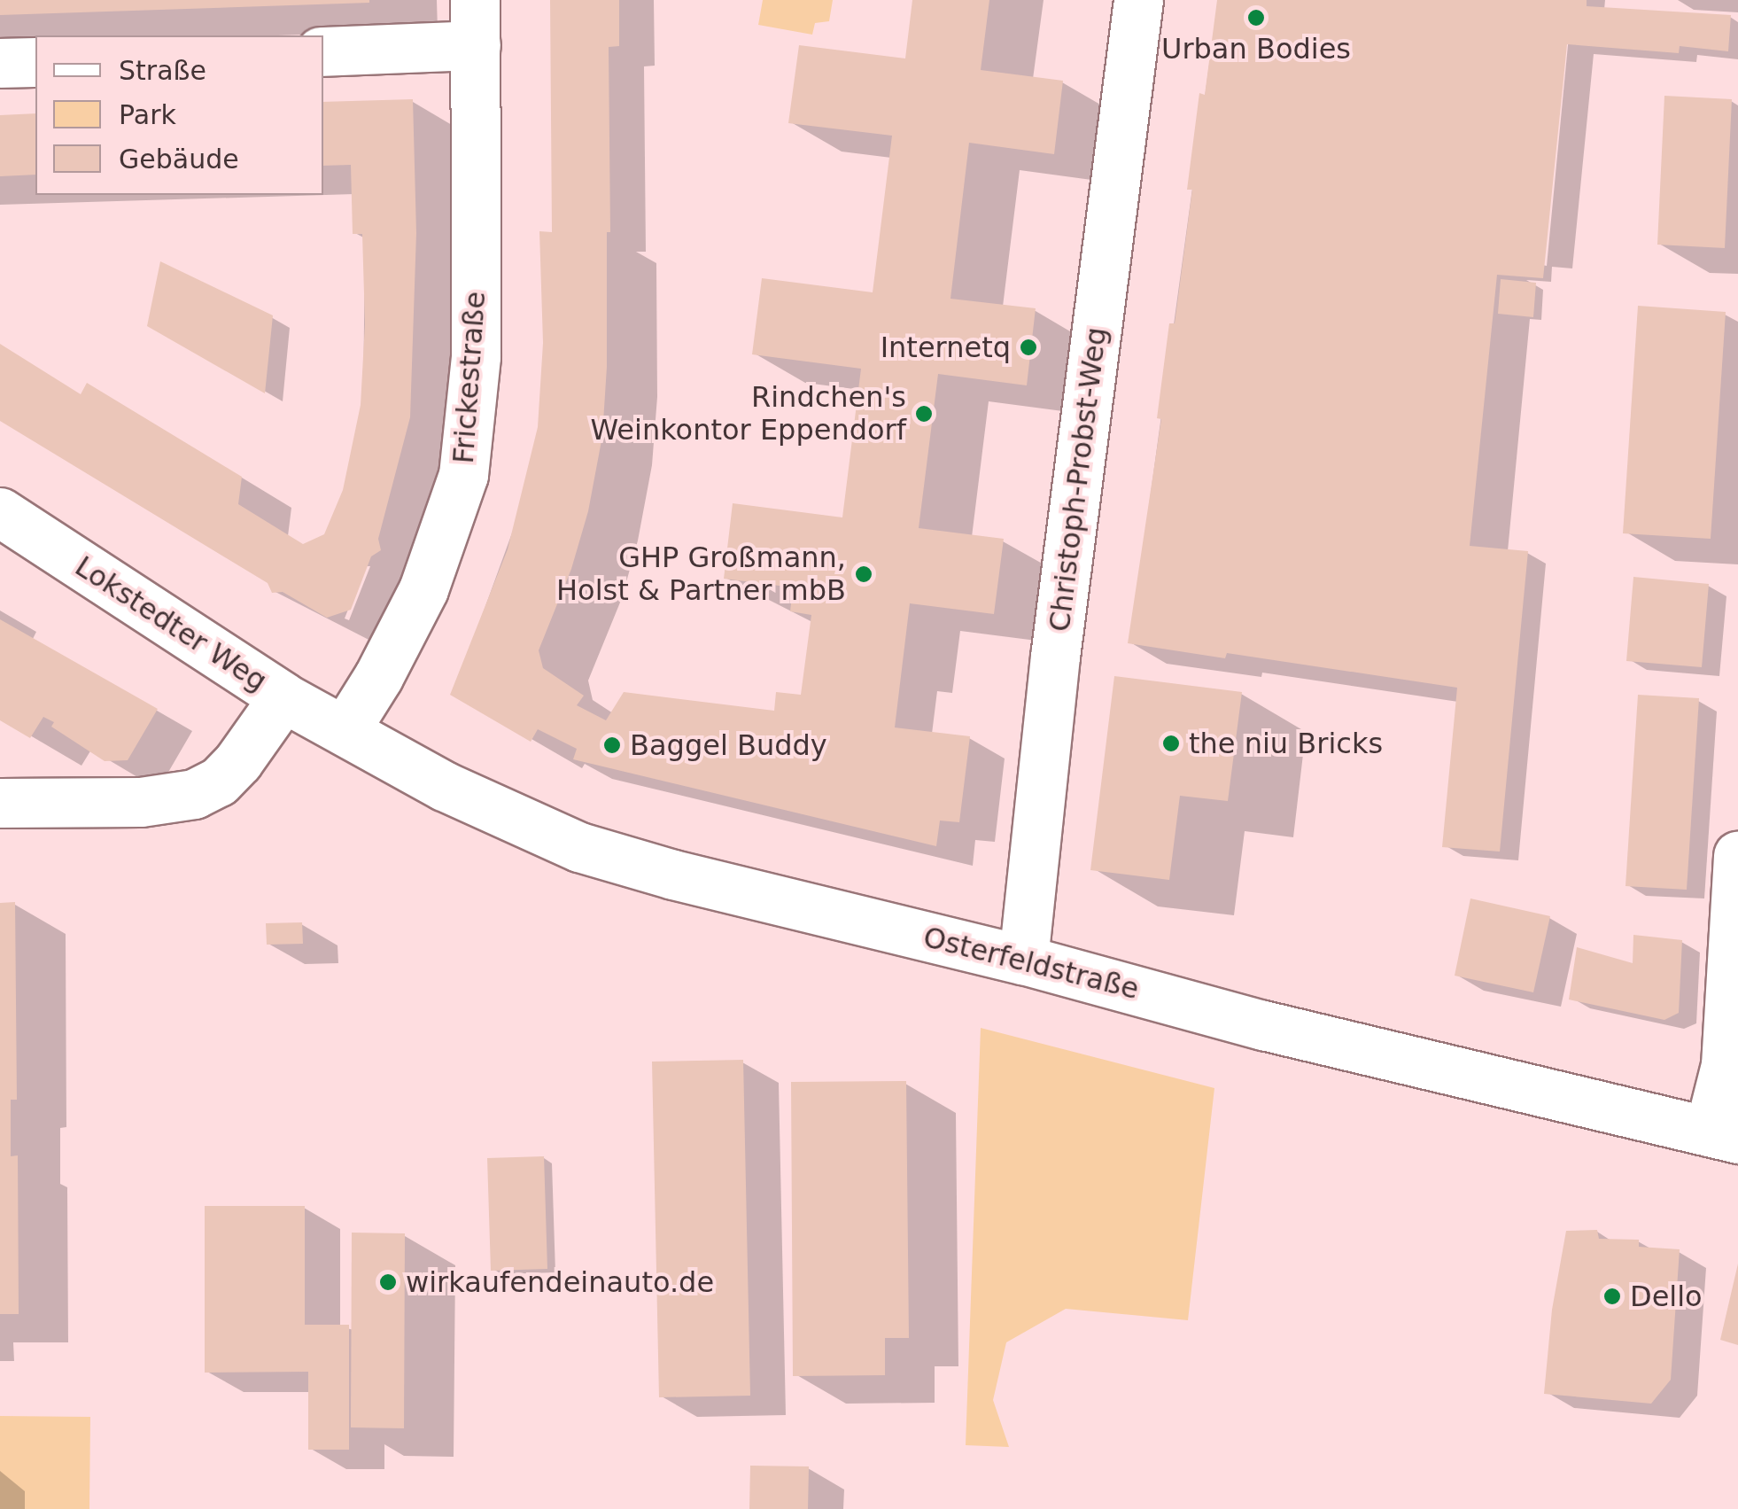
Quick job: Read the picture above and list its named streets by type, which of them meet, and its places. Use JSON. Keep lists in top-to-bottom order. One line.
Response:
{"streets":{"street":["Frickestraße","Christoph-Probst-Weg","Lokstedter Weg","Osterfeldstraße"]},"crossings":[["Frickestraße","Lokstedter Weg"],["Frickestraße","Osterfeldstraße"],["Christoph-Probst-Weg","Osterfeldstraße"],["Lokstedter Weg","Osterfeldstraße"]],"places":["Urban Bodies","Internetq","Rindchen's Weinkontor Eppendorf","GHP Großmann, Holst & Partner mbB","the niu Bricks","Baggel Buddy","wirkaufendeinauto.de","Dello"],"legend":["Straße","Park","Gebäude"]}
